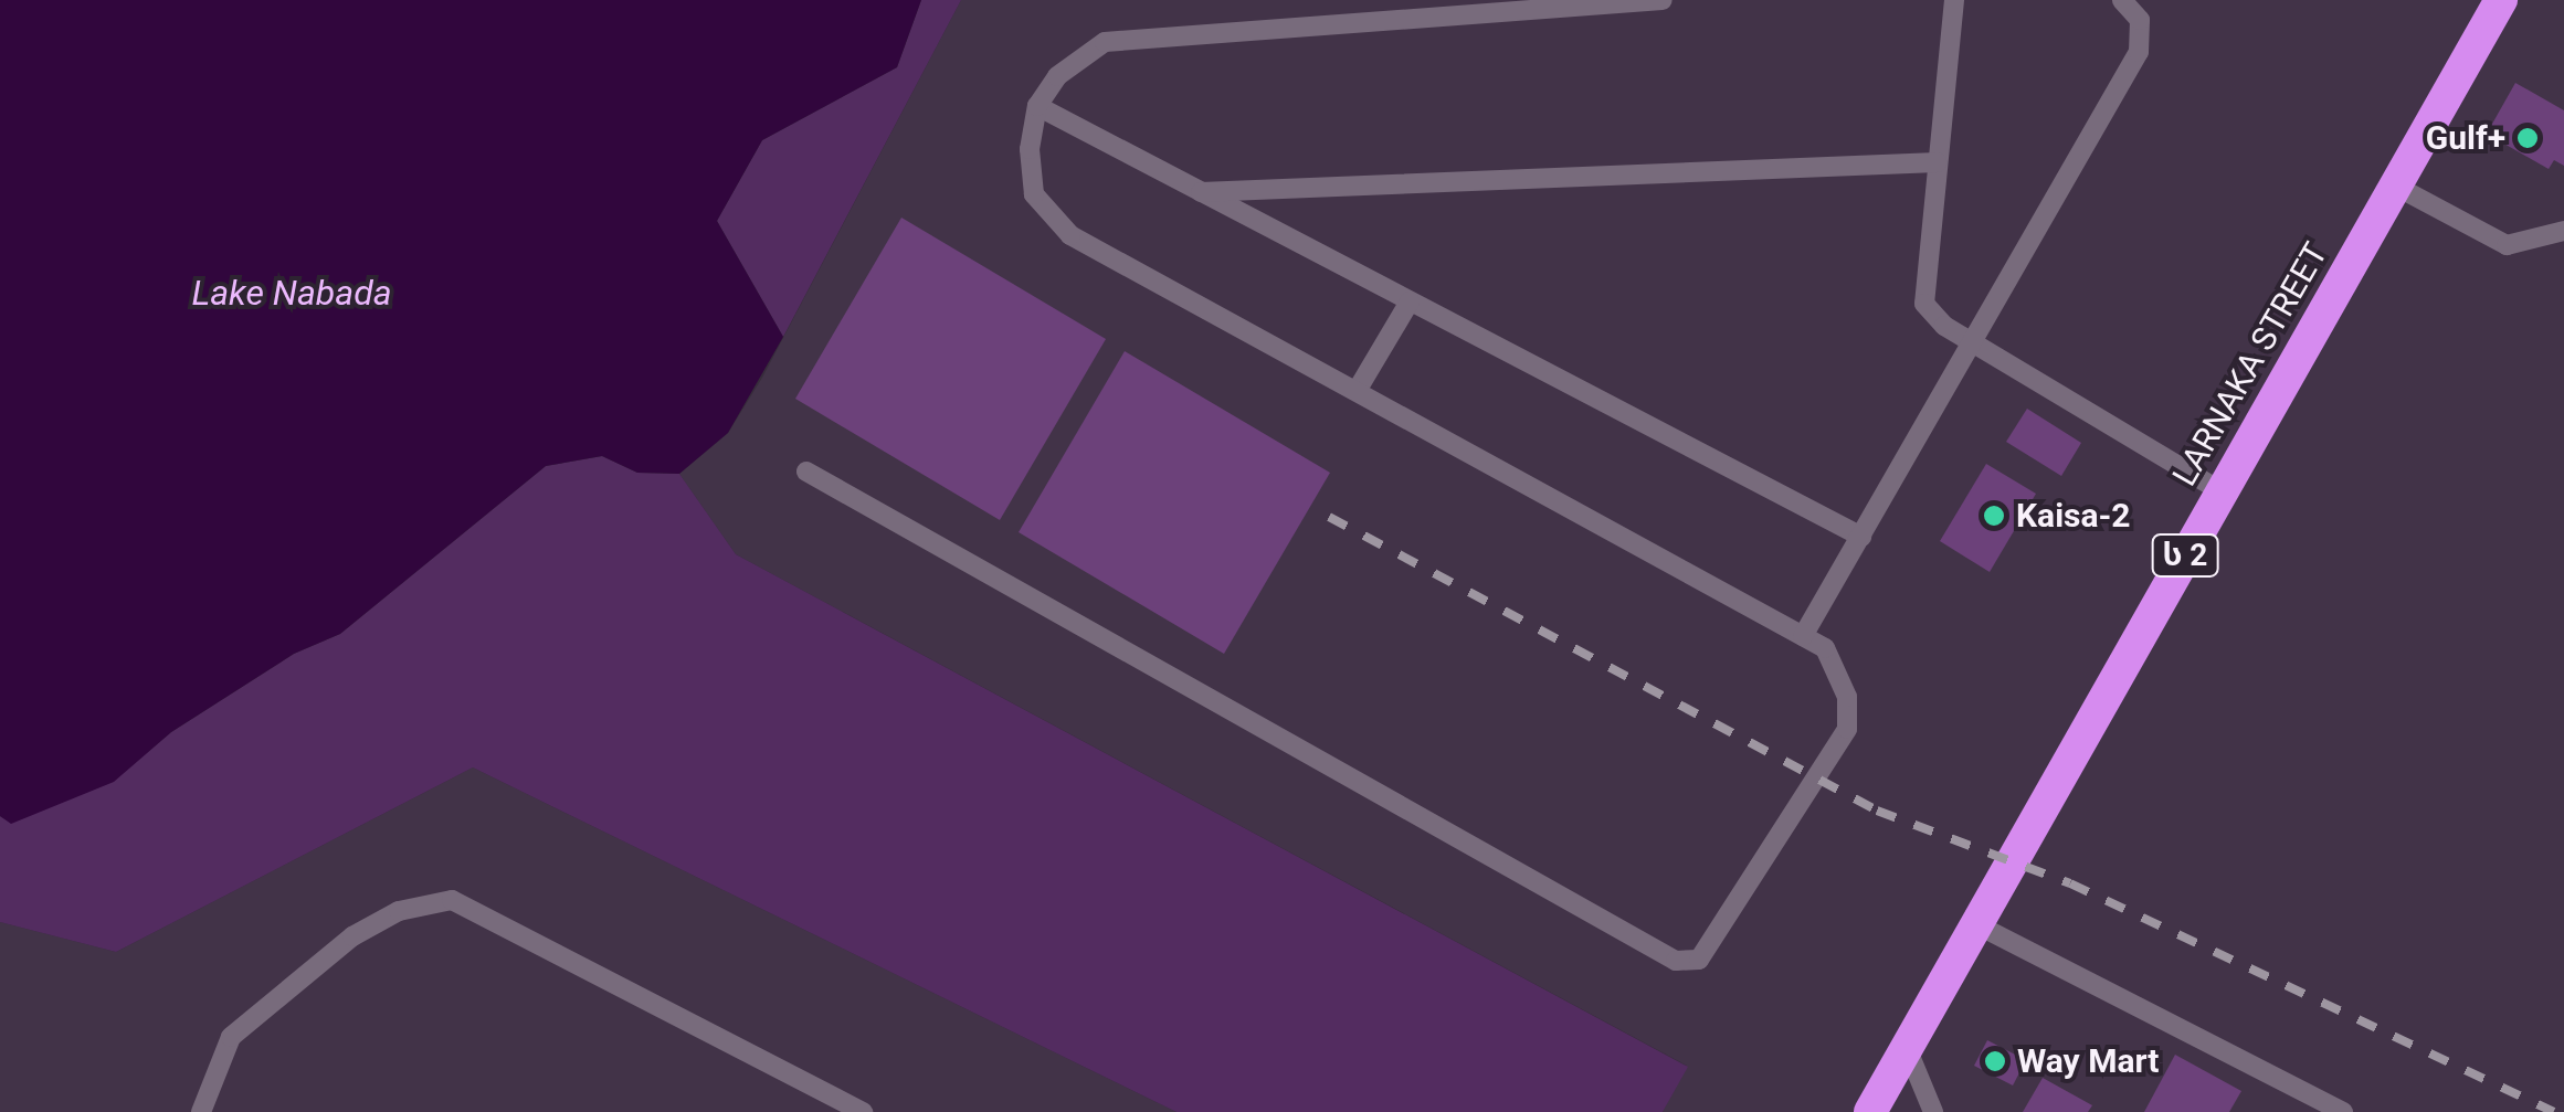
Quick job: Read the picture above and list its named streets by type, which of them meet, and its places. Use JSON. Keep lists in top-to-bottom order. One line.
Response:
{"streets":{"highway":["LARNAKA STREET","ს 2"]},"water":["Lake Nabada"],"places":["Gulf+","Kaisa-2","Way Mart"]}
